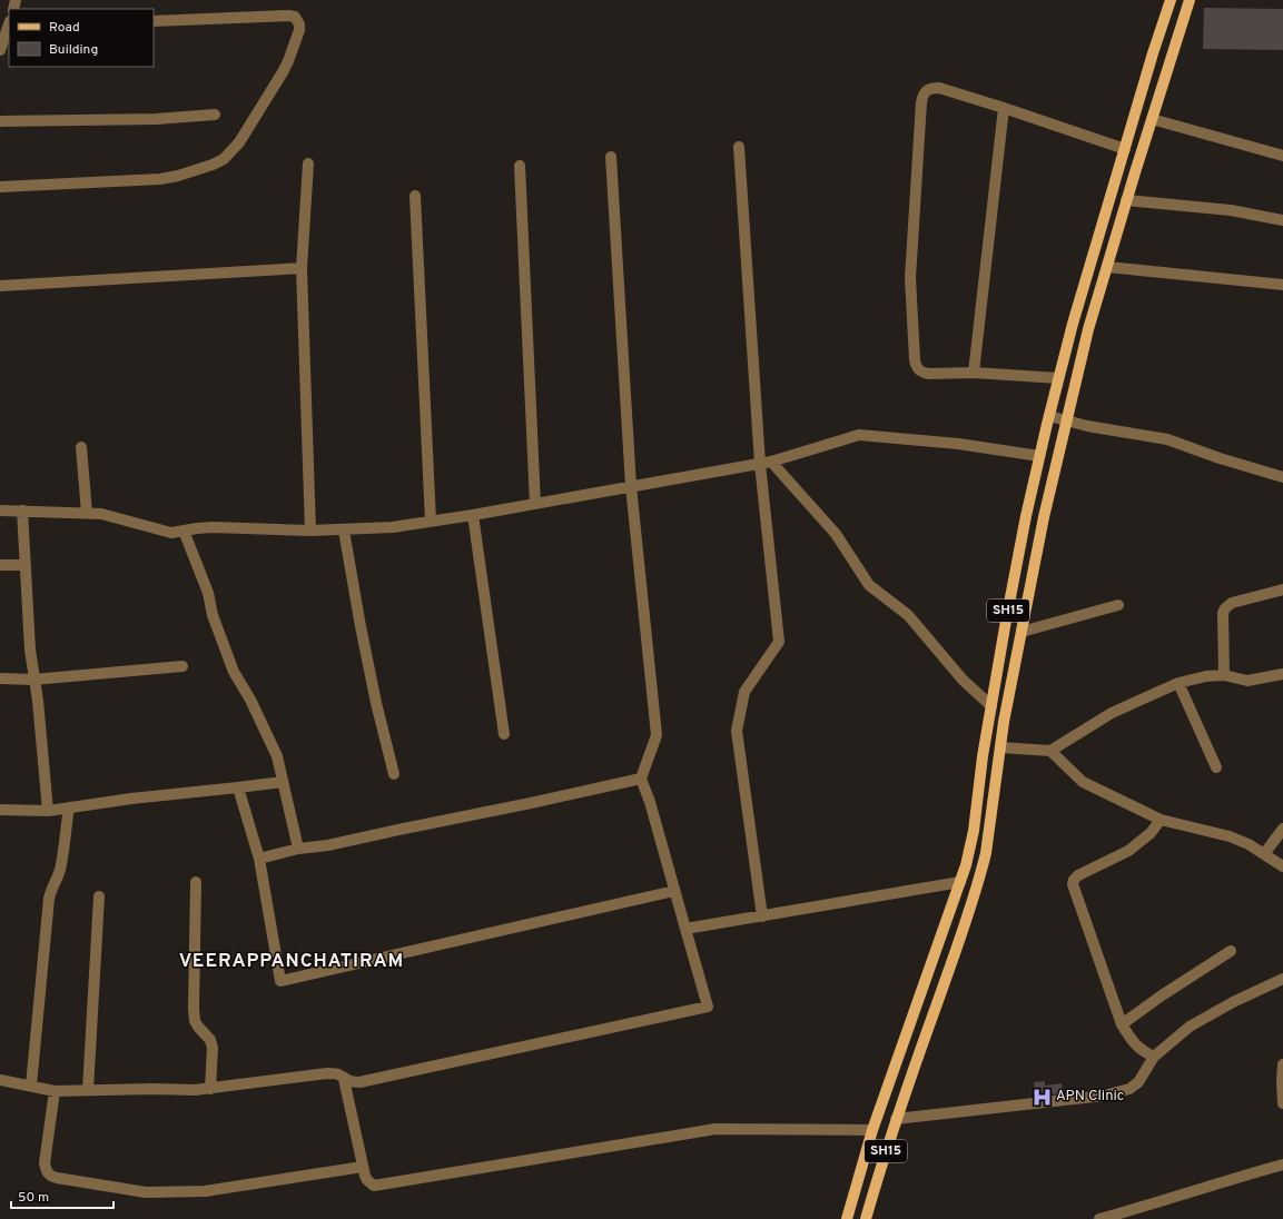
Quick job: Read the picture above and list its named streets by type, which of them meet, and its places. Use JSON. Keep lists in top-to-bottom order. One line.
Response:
{"streets":{"main road":["SH15"]},"districts":["VEERAPPANCHATIRAM"],"places":{"hospital":["APN Clinic"]},"legend":["Road","Building"],"scale_bar":"50 m"}
